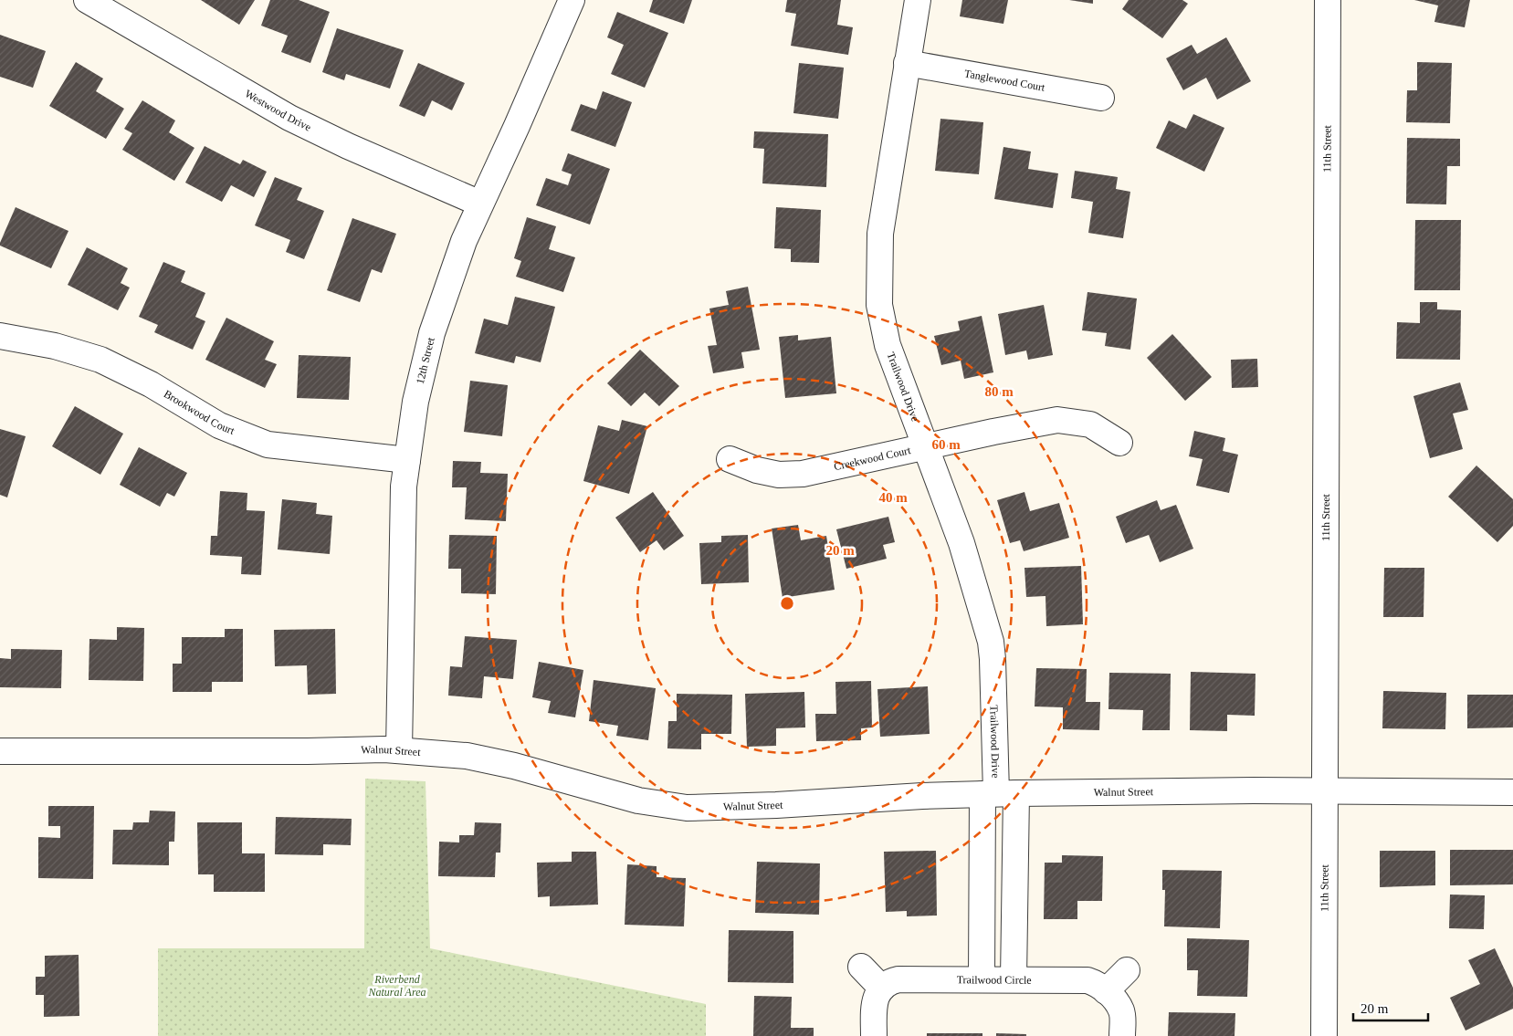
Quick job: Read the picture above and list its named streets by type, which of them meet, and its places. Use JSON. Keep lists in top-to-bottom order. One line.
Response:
{"streets":{"street":["Tanglewood Court","Westwood Drive","11th Street","12th Street","Trailwood Drive","Brookwood Court","Creekwood Court","Walnut Street","Trailwood Circle"]},"crossings":[["Tanglewood Court","Trailwood Drive"],["Westwood Drive","12th Street"],["11th Street","Walnut Street"],["12th Street","Brookwood Court"],["12th Street","Walnut Street"],["Trailwood Drive","Creekwood Court"],["Trailwood Drive","Walnut Street"]],"parks":["Riverbend Natural Area"],"scale_bar":"20 m","rings":["80 m","60 m","40 m","20 m"]}
